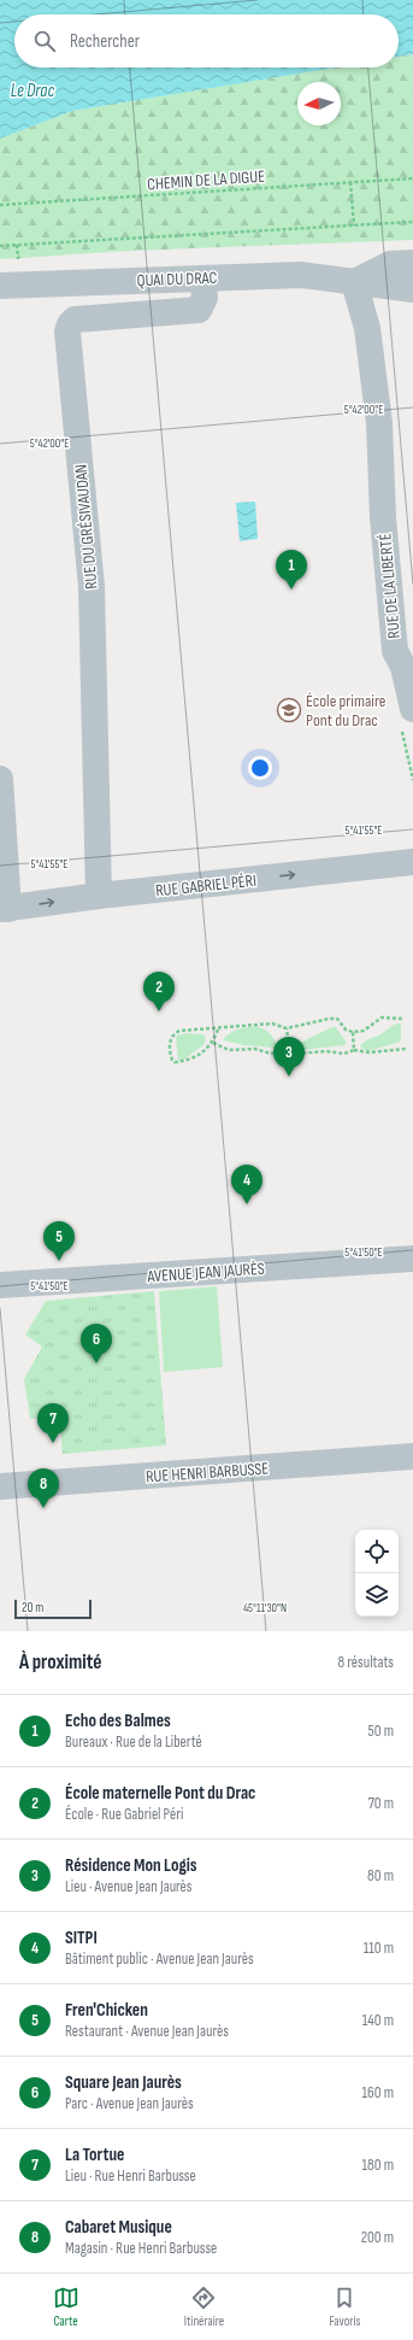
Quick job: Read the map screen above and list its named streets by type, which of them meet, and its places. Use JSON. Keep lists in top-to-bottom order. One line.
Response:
{"streets":{"street":["QUAI DU DRAC","RUE DU GRÉSIVAUDAN","RUE DE LA LIBERTÉ","RUE GABRIEL PÉRI","AVENUE JEAN JAURÈS","RUE HENRI BARBUSSE"],"path":["CHEMIN DE LA DIGUE"]},"crossings":[["QUAI DU DRAC","RUE DU GRÉSIVAUDAN"],["QUAI DU DRAC","RUE DE LA LIBERTÉ"],["RUE DU GRÉSIVAUDAN","RUE GABRIEL PÉRI"]],"one_way":["RUE GABRIEL PÉRI"],"water":["Le Drac"],"places":{"school or university":["École primaire Pont du Drac"]},"scale_bar":"20 m","north":"left","page":{"search":"Rechercher","pins":["1","2","3","4","5","6","7","8"],"scale":"20 m","heading":["À proximité","8 résultats"],"list":[{"mark":"1","name":"Echo des Balmes","note":"Bureaux · Rue de la Liberté","value":"50 m"},{"mark":"2","name":"École maternelle Pont du Drac","note":"École · Rue Gabriel Péri","value":"70 m"},{"mark":"3","name":"Résidence Mon Logis","note":"Lieu · Avenue Jean Jaurès","value":"80 m"},{"mark":"4","name":"SITPI","note":"Bâtiment public · Avenue Jean Jaurès","value":"110 m"},{"mark":"5","name":"Fren'Chicken","note":"Restaurant · Avenue Jean Jaurès","value":"140 m"},{"mark":"6","name":"Square Jean Jaurès","note":"Parc · Avenue Jean Jaurès","value":"160 m"},{"mark":"7","name":"La Tortue","note":"Lieu · Rue Henri Barbusse","value":"180 m"},{"mark":"8","name":"Cabaret Musique","note":"Magasin · Rue Henri Barbusse","value":"200 m"}],"nav":["Carte","Itinéraire","Favoris"]},"coordinates":["5°42'00\"E","5°41'55\"E","5°41'50\"E","45°11'30\"N"]}
